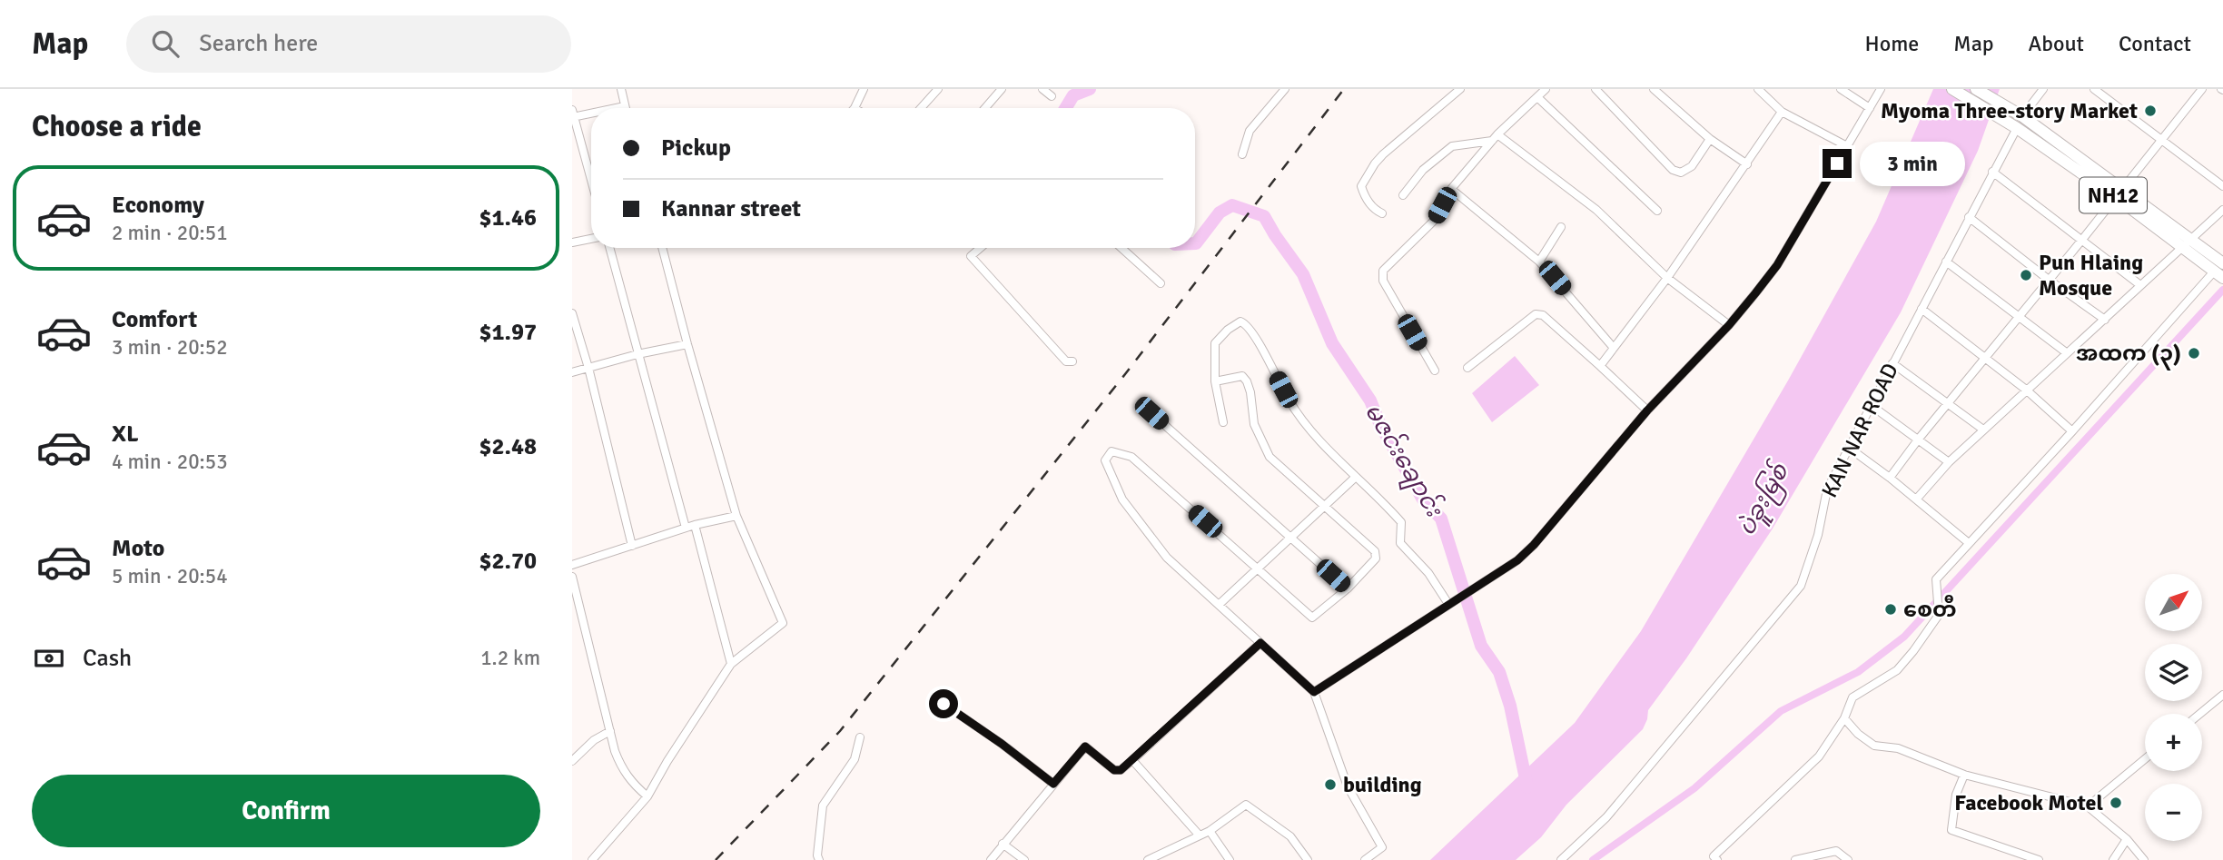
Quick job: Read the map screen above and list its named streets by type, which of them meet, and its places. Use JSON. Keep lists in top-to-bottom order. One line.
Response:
{"streets":{"highway":["NH12"],"street":["KAN NAR ROAD"]},"crossings":[["NH12","KAN NAR ROAD"]],"water":["မဇင်းချောင်း","ပဲခူးမြစ်"],"places":["Myoma Three-story Market","Pun Hlaing Mosque","အထက (၃)","စေတီ","building","Facebook Motel"],"north":"top right","page":{"header":"Map","search":"Search here","nav":["Home","Map","About","Contact"],"heading":"Choose a ride","banner":["Pickup","Kannar street"],"bubble":"3 min","list":[{"name":"Economy","note":"2 min · 20:51","value":"$1.46"},{"name":"Comfort","note":"3 min · 20:52","value":"$1.97"},{"name":"XL","note":"4 min · 20:53","value":"$2.48"},{"name":"Moto","note":"5 min · 20:54","value":"$2.70"}],"map_buttons":["+","−"],"pay":["Cash","1.2 km"],"buttons":"Confirm"}}
